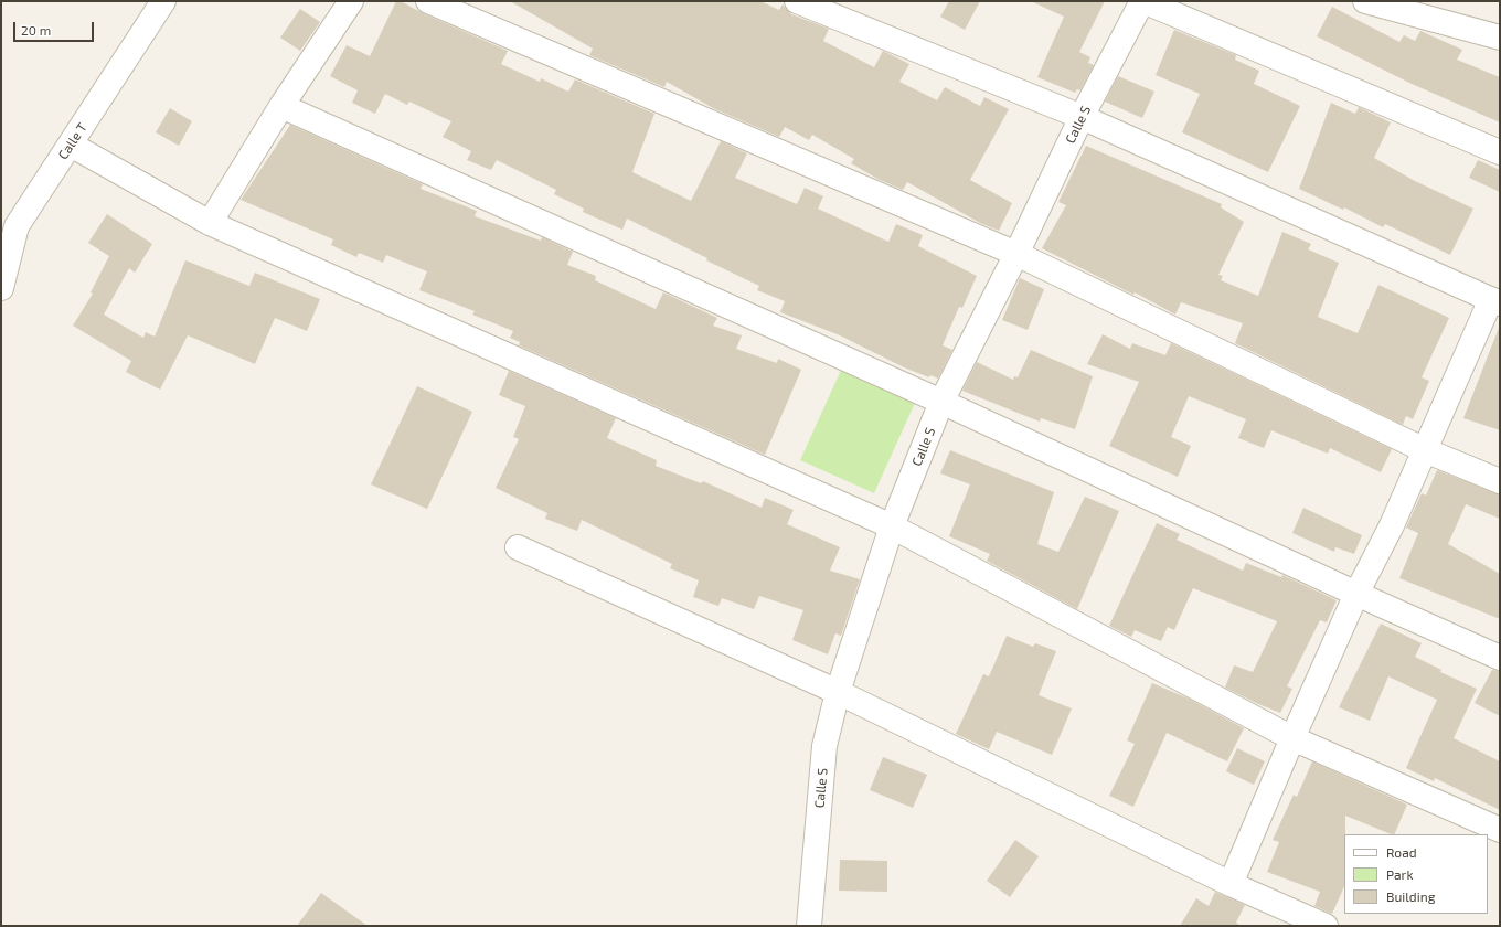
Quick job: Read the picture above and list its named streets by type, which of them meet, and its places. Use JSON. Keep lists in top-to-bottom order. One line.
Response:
{"streets":{"street":["Calle S","Calle T"]},"legend":["Road","Park","Building"],"scale_bar":"20 m"}
